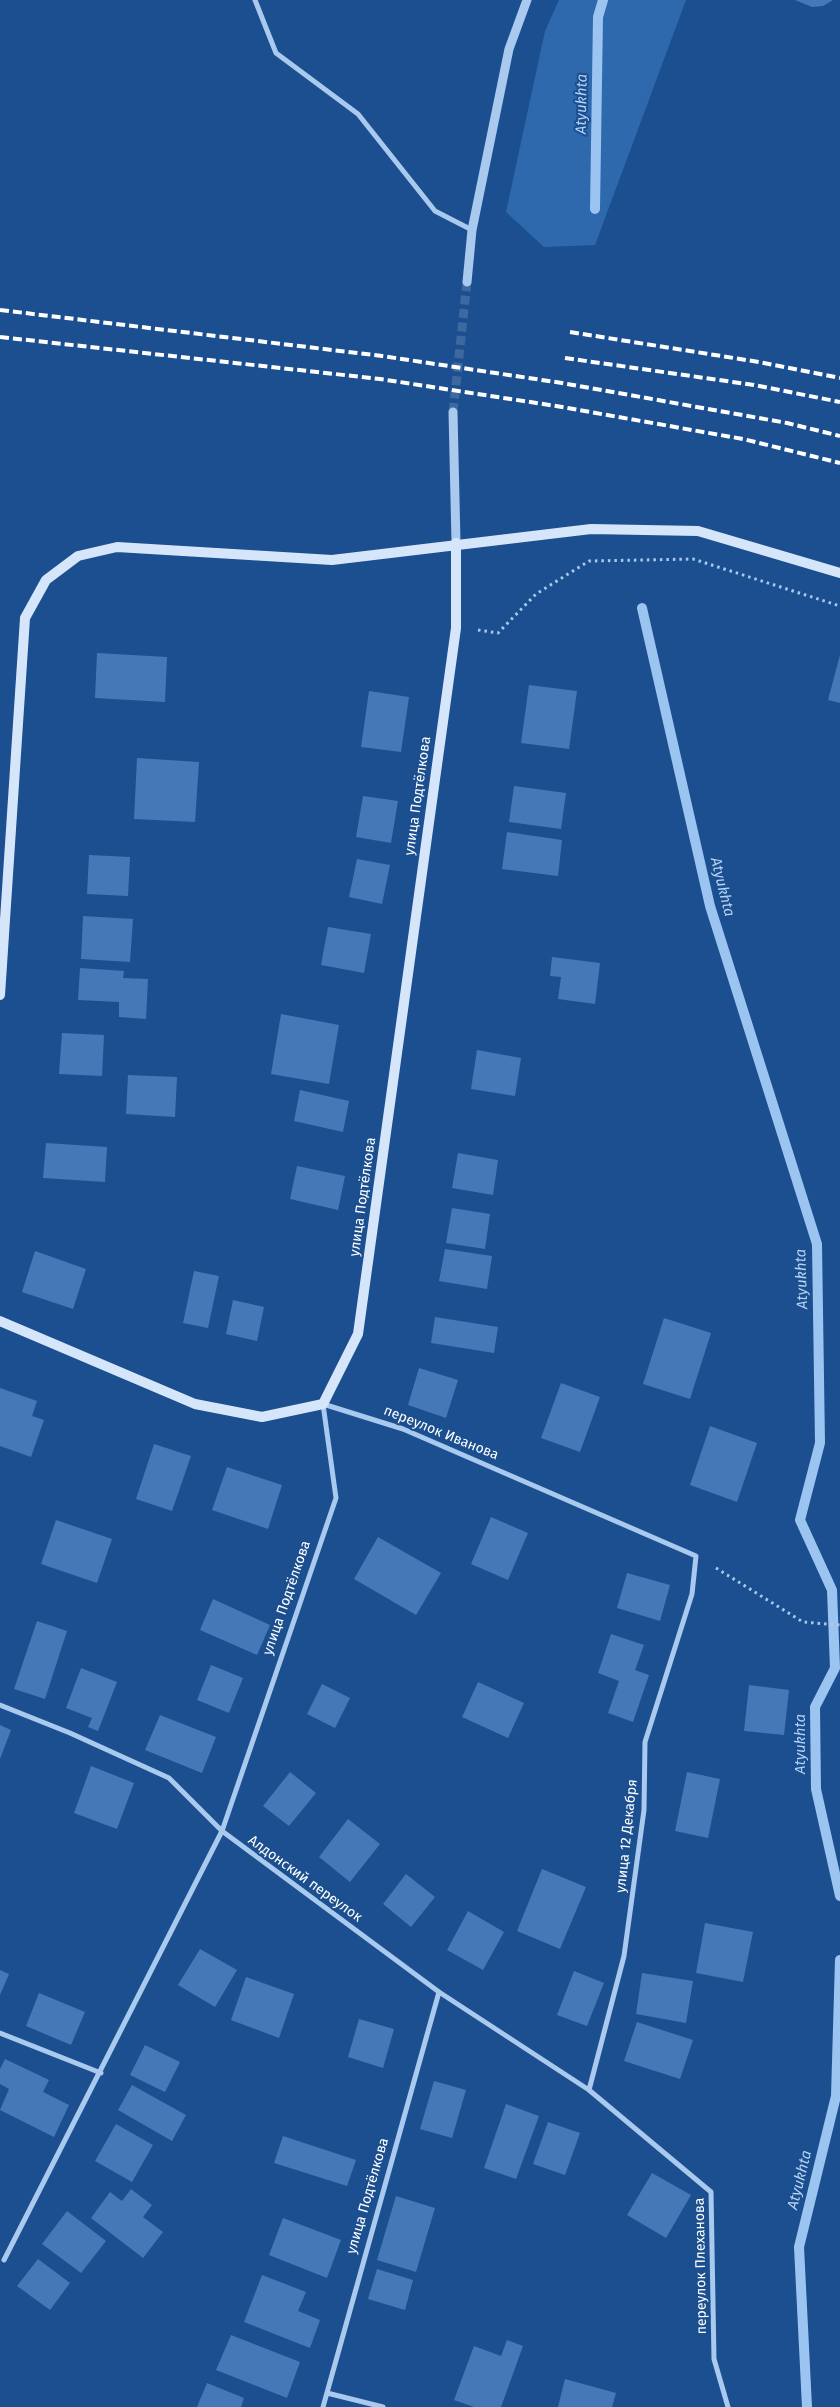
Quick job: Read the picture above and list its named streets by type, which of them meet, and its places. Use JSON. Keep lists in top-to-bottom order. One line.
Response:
{"streets":{"main road":["улица Подтёлкова","переулок Иванова"],"street":["улица 12 Декабря","Алдонский переулок","переулок Плеханова"]},"crossings":[["улица Подтёлкова","переулок Иванова"],["улица Подтёлкова","Алдонский переулок"],["переулок Иванова","улица 12 Декабря"],["улица 12 Декабря","Алдонский переулок"],["улица 12 Декабря","переулок Плеханова"],["Алдонский переулок","переулок Плеханова"]],"water":["Atyukhta"]}
